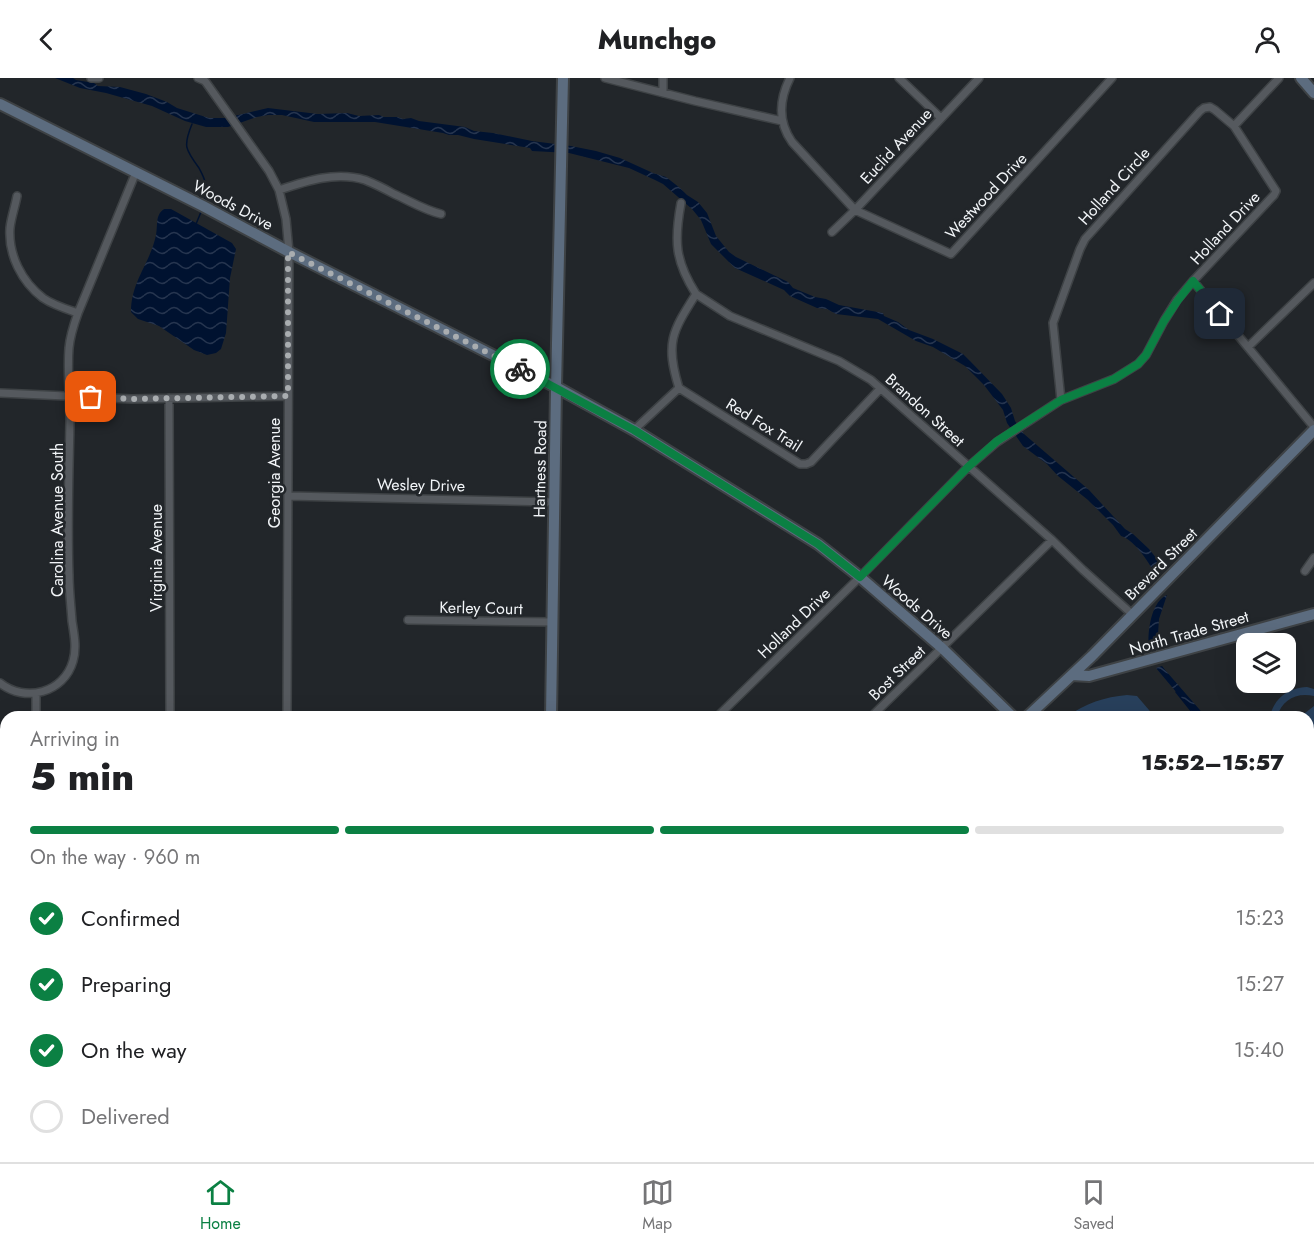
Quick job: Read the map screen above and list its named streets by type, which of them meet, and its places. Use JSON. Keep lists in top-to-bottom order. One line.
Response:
{"streets":{"street":["Euclid Avenue","Holland Circle","Westwood Drive","Woods Drive","Holland Drive","Brandon Street","Red Fox Trail","Hartness Road","Georgia Avenue","Wesley Drive","Carolina Avenue South","Virginia Avenue","Brevard Street","Kerley Court","North Trade Street","Bost Street"]},"crossings":[["Euclid Avenue","Westwood Drive"],["Holland Circle","Holland Drive"],["Woods Drive","Holland Drive"],["Woods Drive","Hartness Road"],["Woods Drive","Georgia Avenue"],["Woods Drive","Carolina Avenue South"],["Woods Drive","Bost Street"],["Holland Drive","Brandon Street"],["Brandon Street","Red Fox Trail"],["Brandon Street","Brevard Street"],["Brandon Street","Bost Street"],["Hartness Road","Wesley Drive"],["Hartness Road","Kerley Court"],["Georgia Avenue","Wesley Drive"],["Brevard Street","North Trade Street"]],"page":{"header":"Munchgo","heading":["5 min","Arriving in","15:52–15:57"],"bar":"On the way · 960 m","list":[["Confirmed","15:23"],["Preparing","15:27"],["On the way","15:40"],"Delivered"],"tabs":["Home","Map","Saved"]}}
